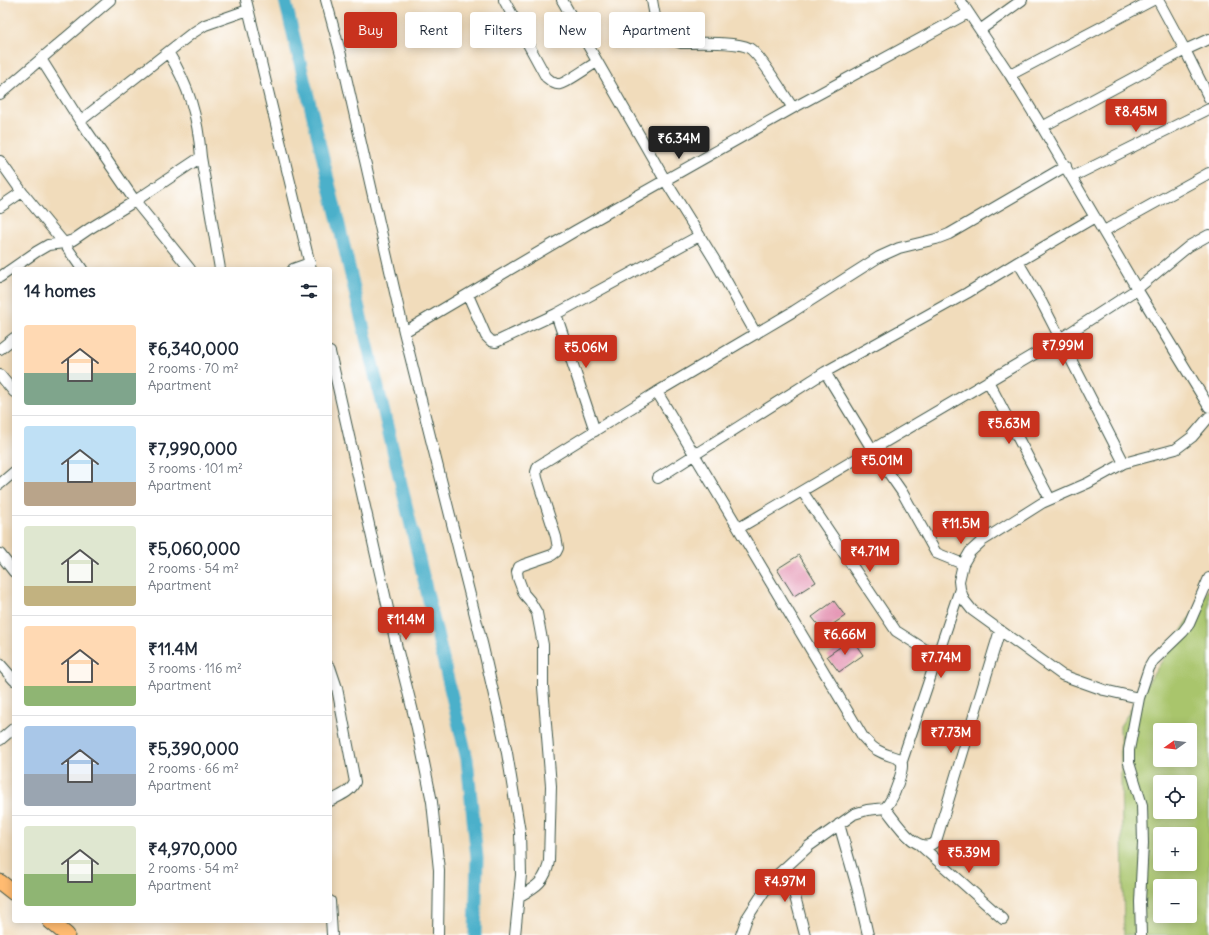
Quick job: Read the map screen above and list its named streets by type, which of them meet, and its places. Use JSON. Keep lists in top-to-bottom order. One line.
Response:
{"north":"left","page":{"chip":["Buy","Rent","Filters","New","Apartment"],"price":["₹8.45M","₹6.34M","₹7.99M","₹5.06M","₹5.63M","₹5.01M","₹11.5M","₹4.71M","₹11.4M","₹6.66M","₹7.74M","₹7.73M","₹5.39M","₹4.97M"],"heading":"14 homes","list":[{"name":"₹6,340,000","note":"2 rooms · 70 m² · Apartment"},{"name":"₹7,990,000","note":"3 rooms · 101 m² · Apartment"},{"name":"₹5,060,000","note":"2 rooms · 54 m² · Apartment"},{"name":"₹11.4M","note":"3 rooms · 116 m² · Apartment"},{"name":"₹5,390,000","note":"2 rooms · 66 m² · Apartment"},{"name":"₹4,970,000","note":"2 rooms · 54 m² · Apartment"}],"map_buttons":["+","−"]}}
